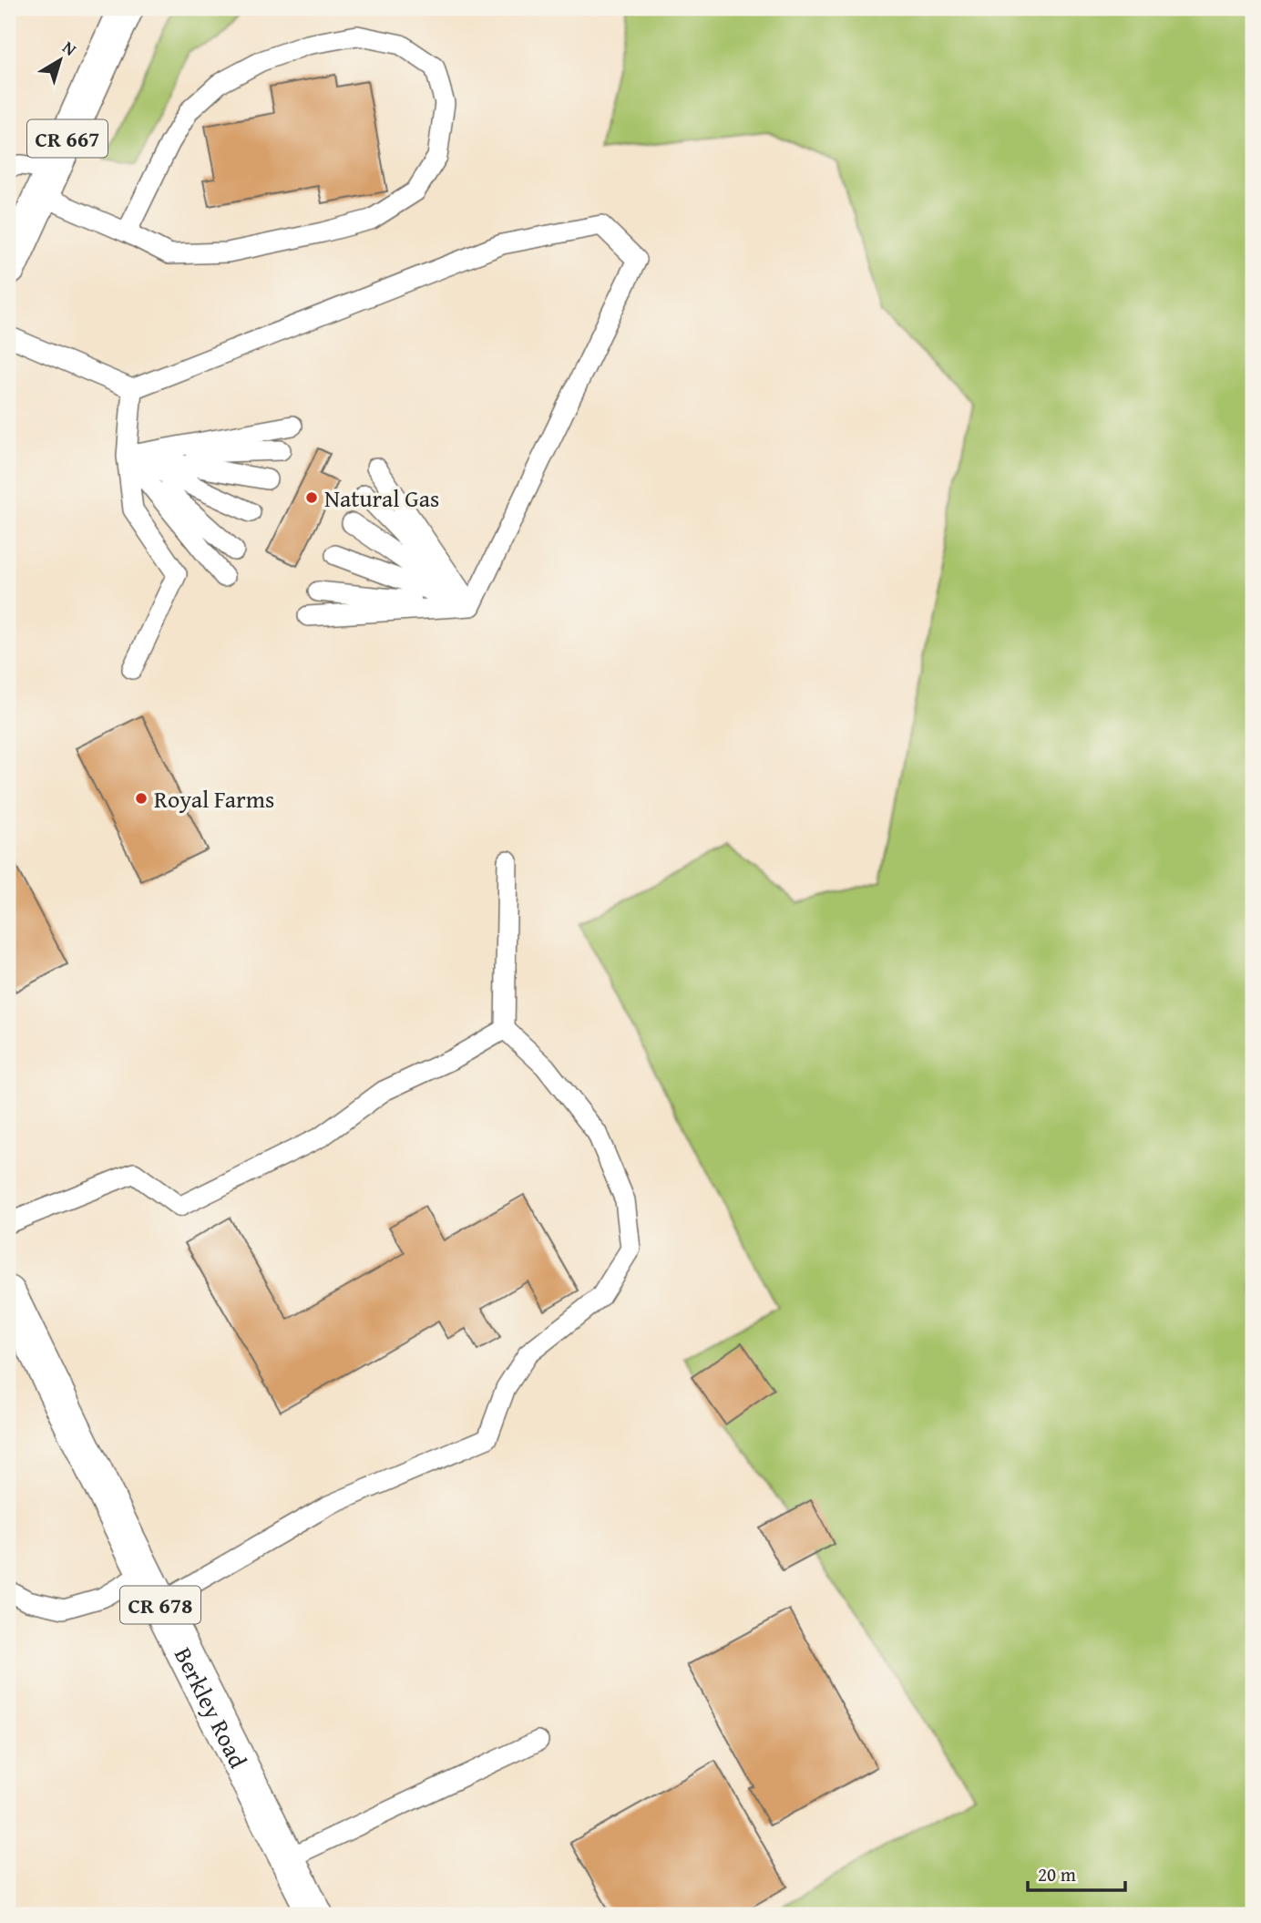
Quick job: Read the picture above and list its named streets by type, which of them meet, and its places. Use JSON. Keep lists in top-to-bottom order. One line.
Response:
{"streets":{"main road":["CR 667","CR 678","Berkley Road"]},"places":["Natural Gas","Royal Farms"],"scale_bar":"20 m","north":"top right"}
